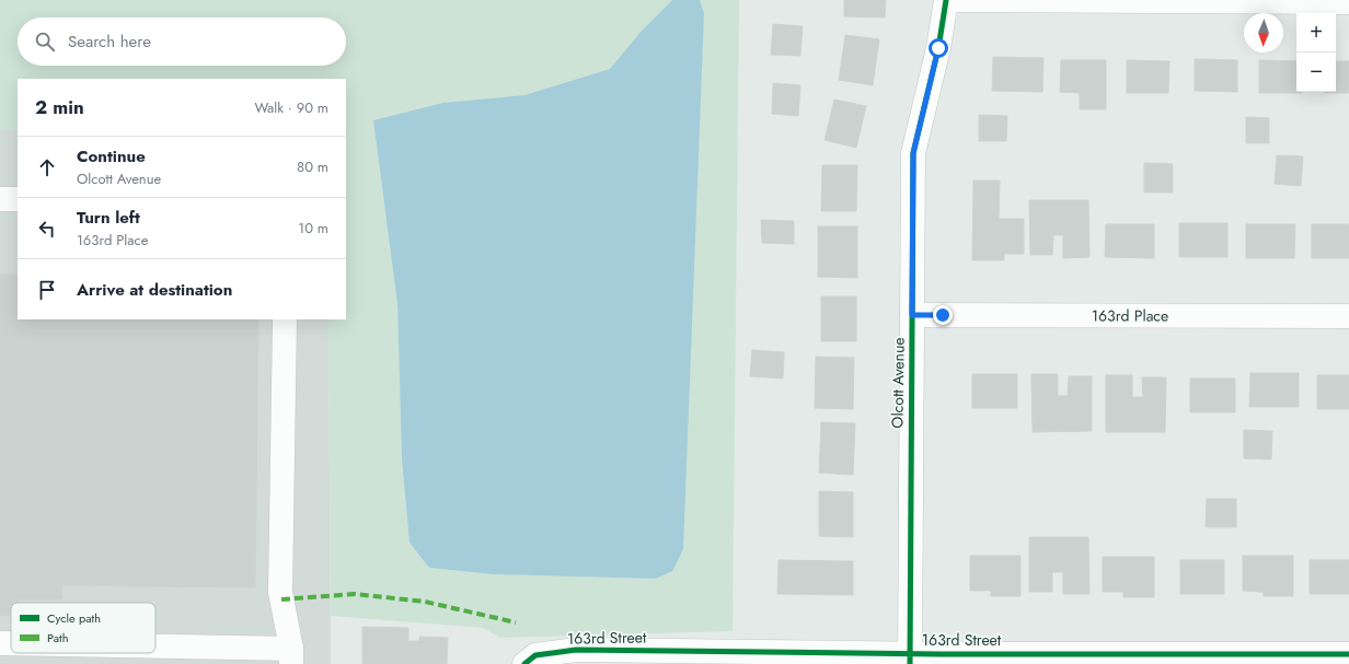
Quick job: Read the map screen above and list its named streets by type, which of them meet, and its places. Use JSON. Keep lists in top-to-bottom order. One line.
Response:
{"streets":{"street":["163rd Place","Olcott Avenue","163rd Street"]},"crossings":[["163rd Place","Olcott Avenue"],["Olcott Avenue","163rd Street"]],"legend":["Cycle path","Path"],"north":"bottom","page":{"map_buttons":["+","−"],"search":"Search here","heading":["2 min","Walk · 90 m"],"list":[["Continue","Olcott Avenue","80 m"],["Turn left","163rd Place","10 m"],"Arrive at destination"]}}
